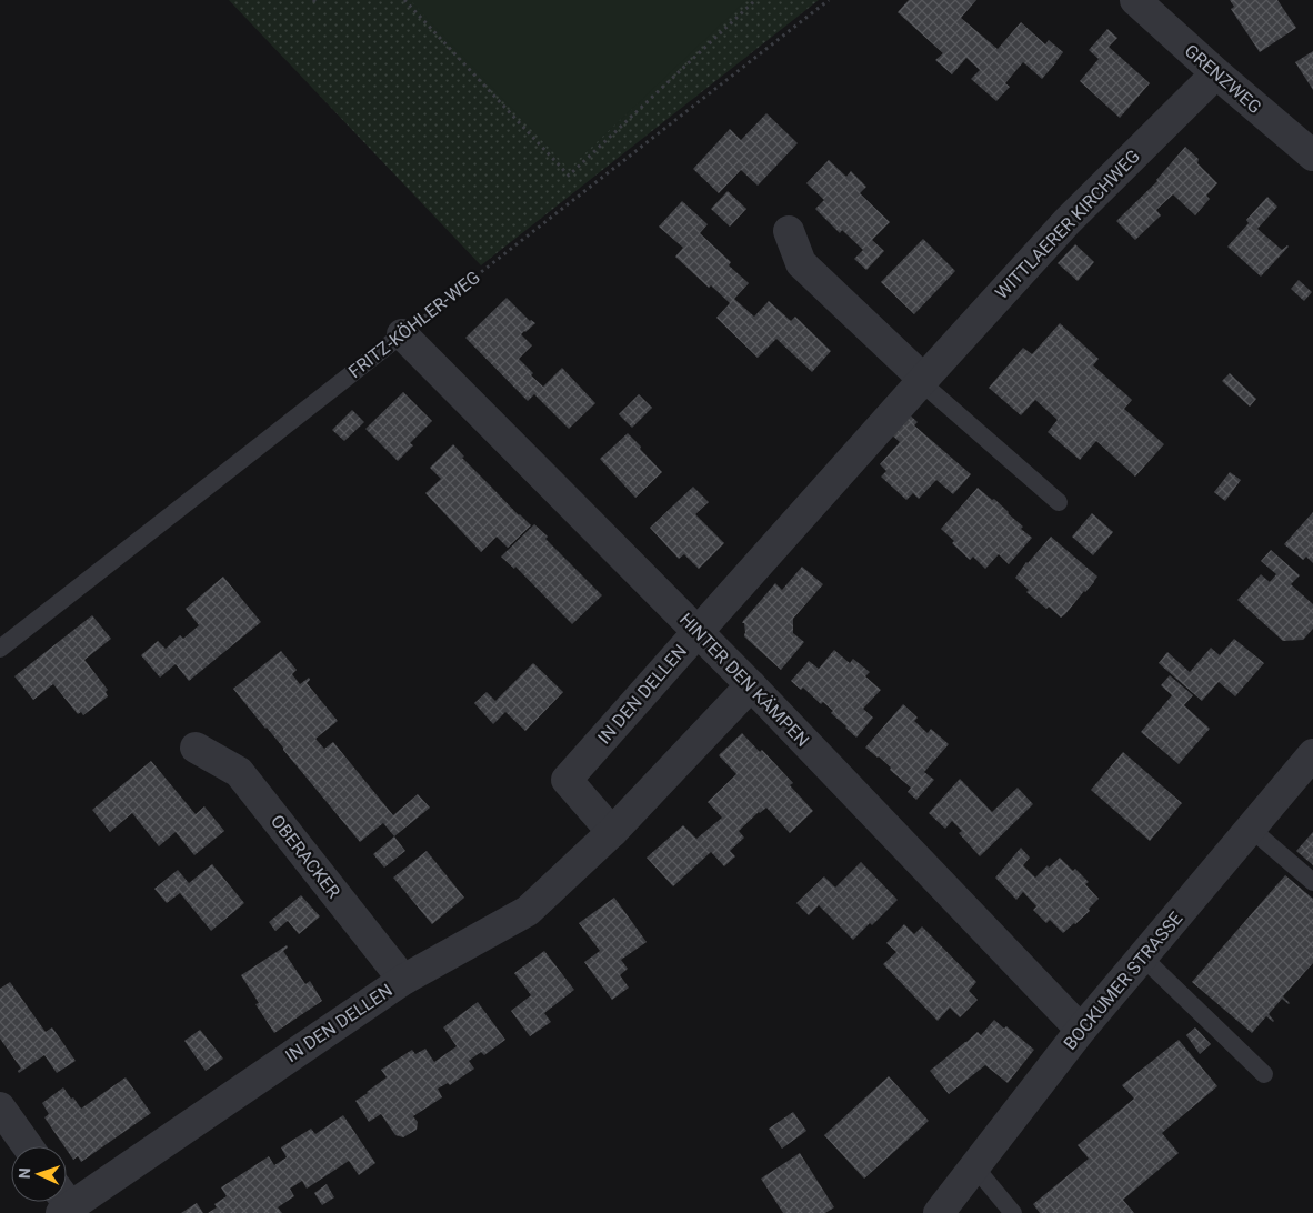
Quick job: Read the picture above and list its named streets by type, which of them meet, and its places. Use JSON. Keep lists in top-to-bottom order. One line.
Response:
{"streets":{"street":["GRENZWEG","WITTLAERER KIRCHWEG","HINTER DEN KÄMPEN","IN DEN DELLEN","OBERACKER","BOCKUMER STRASSE"],"lane":["FRITZ-KÖHLER-WEG"]},"crossings":[["GRENZWEG","WITTLAERER KIRCHWEG"],["WITTLAERER KIRCHWEG","HINTER DEN KÄMPEN"],["WITTLAERER KIRCHWEG","IN DEN DELLEN"],["FRITZ-KÖHLER-WEG","HINTER DEN KÄMPEN"],["HINTER DEN KÄMPEN","IN DEN DELLEN"],["HINTER DEN KÄMPEN","BOCKUMER STRASSE"],["IN DEN DELLEN","OBERACKER"]],"north":"left"}
